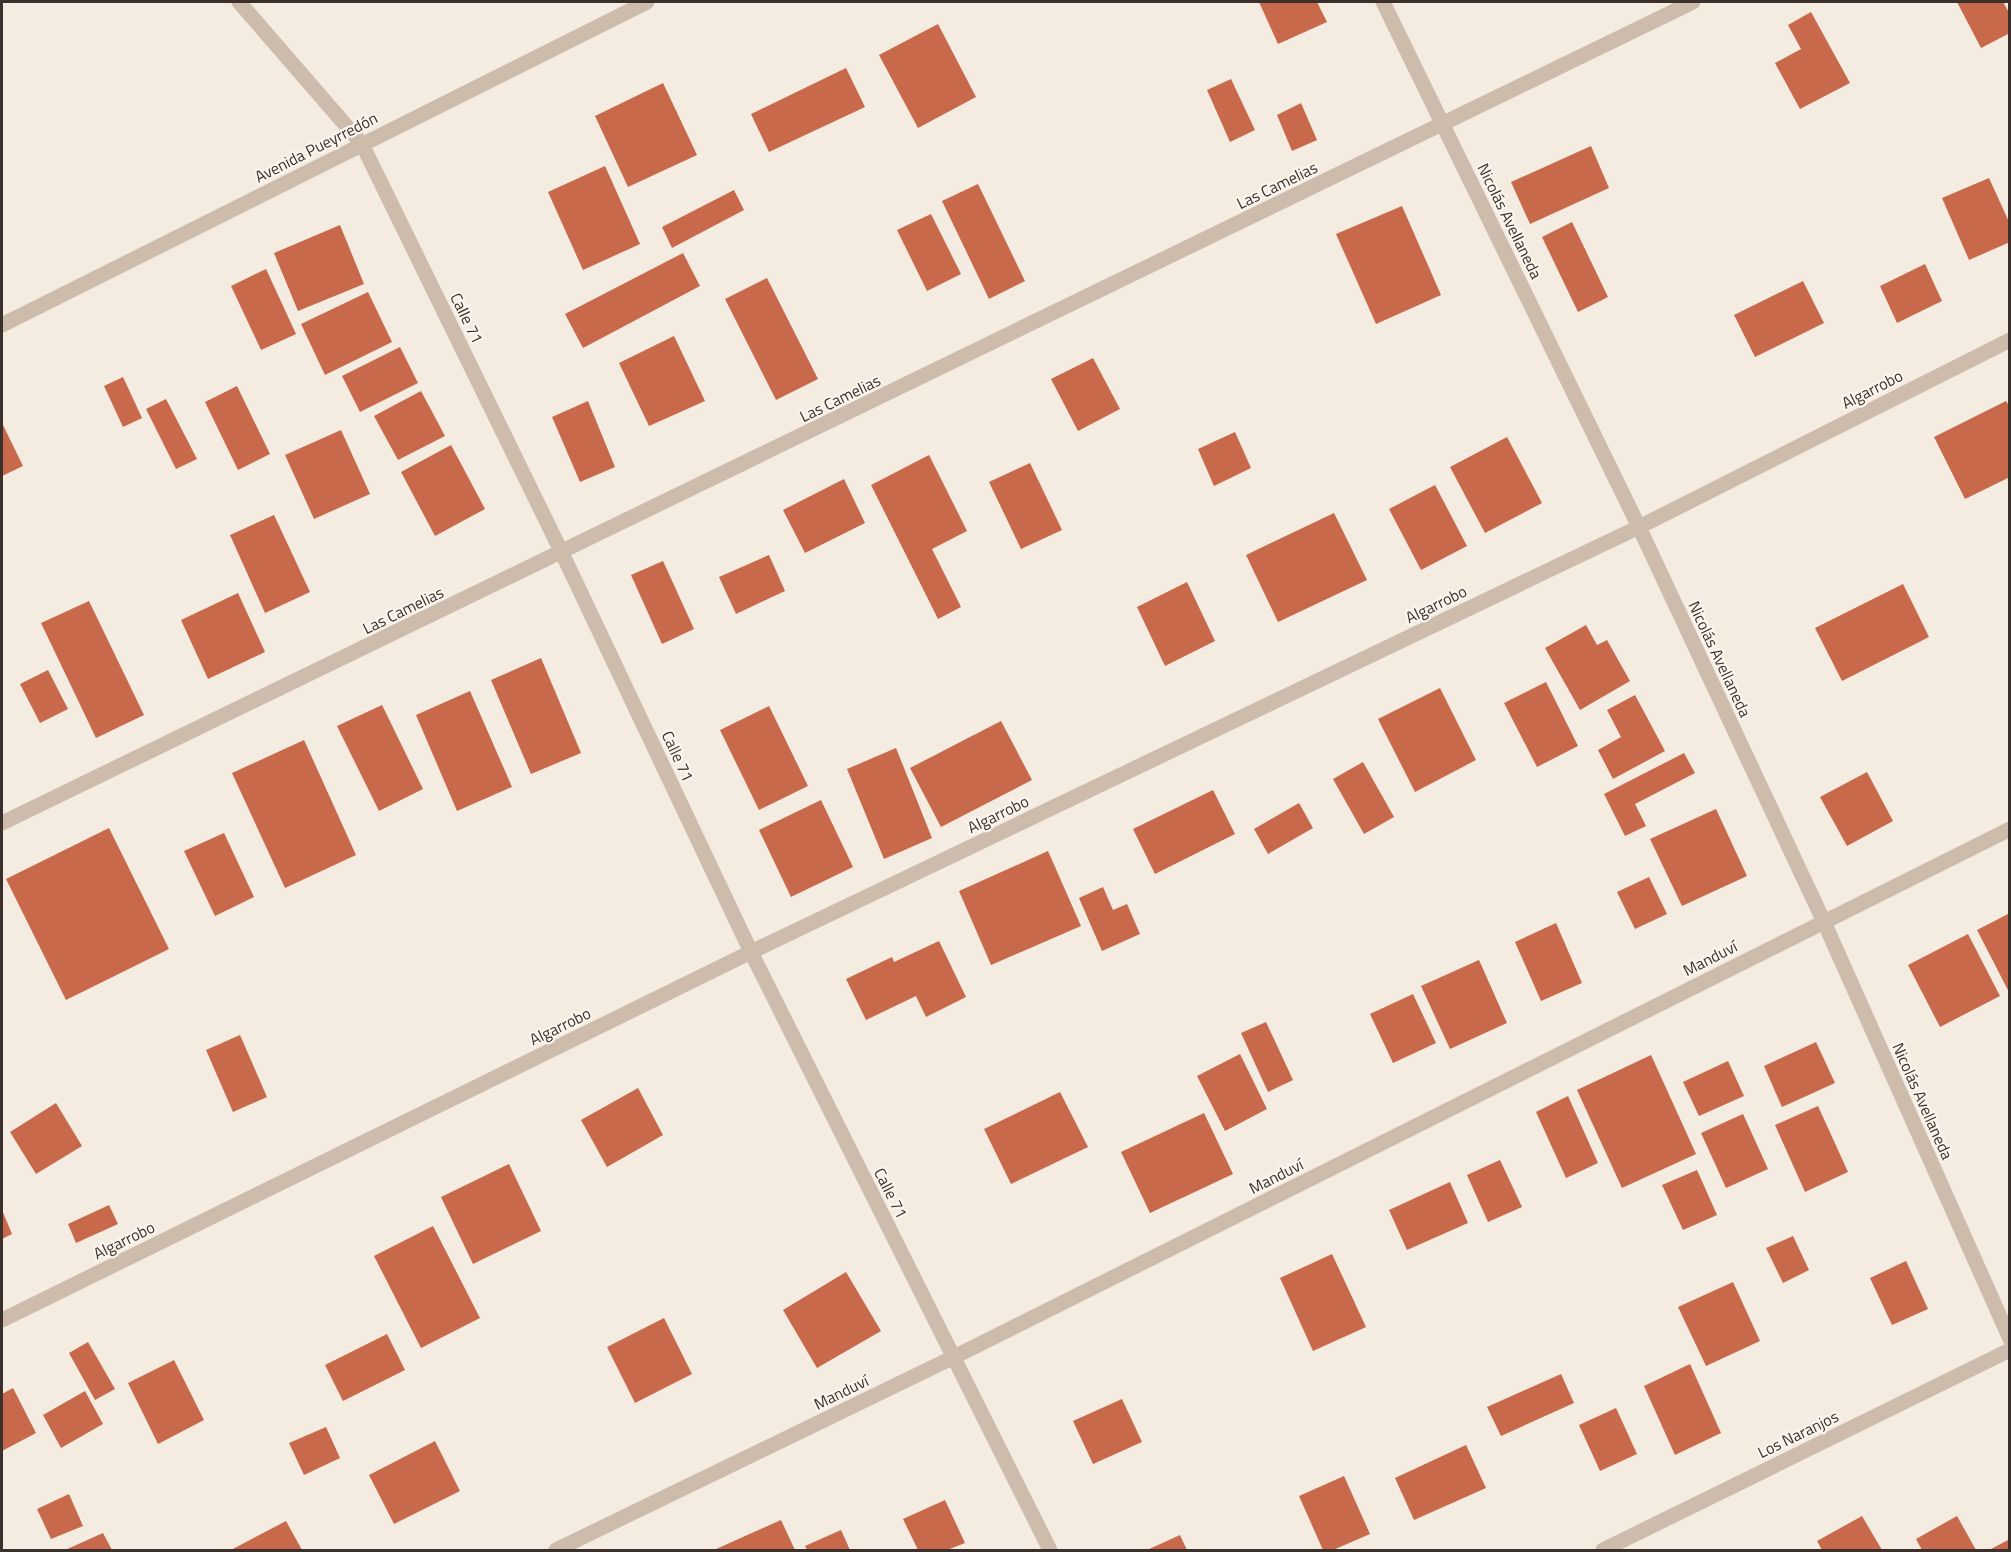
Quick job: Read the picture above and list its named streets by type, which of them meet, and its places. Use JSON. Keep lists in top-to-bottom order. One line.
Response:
{"streets":{"street":["Avenida Pueyrredón","Las Camelias","Nicolás Avellaneda","Calle 71","Algarrobo","Manduví","Los Naranjos"]},"crossings":[["Avenida Pueyrredón","Calle 71"],["Las Camelias","Nicolás Avellaneda"],["Las Camelias","Calle 71"],["Nicolás Avellaneda","Algarrobo"],["Nicolás Avellaneda","Manduví"],["Calle 71","Algarrobo"],["Calle 71","Manduví"]]}
